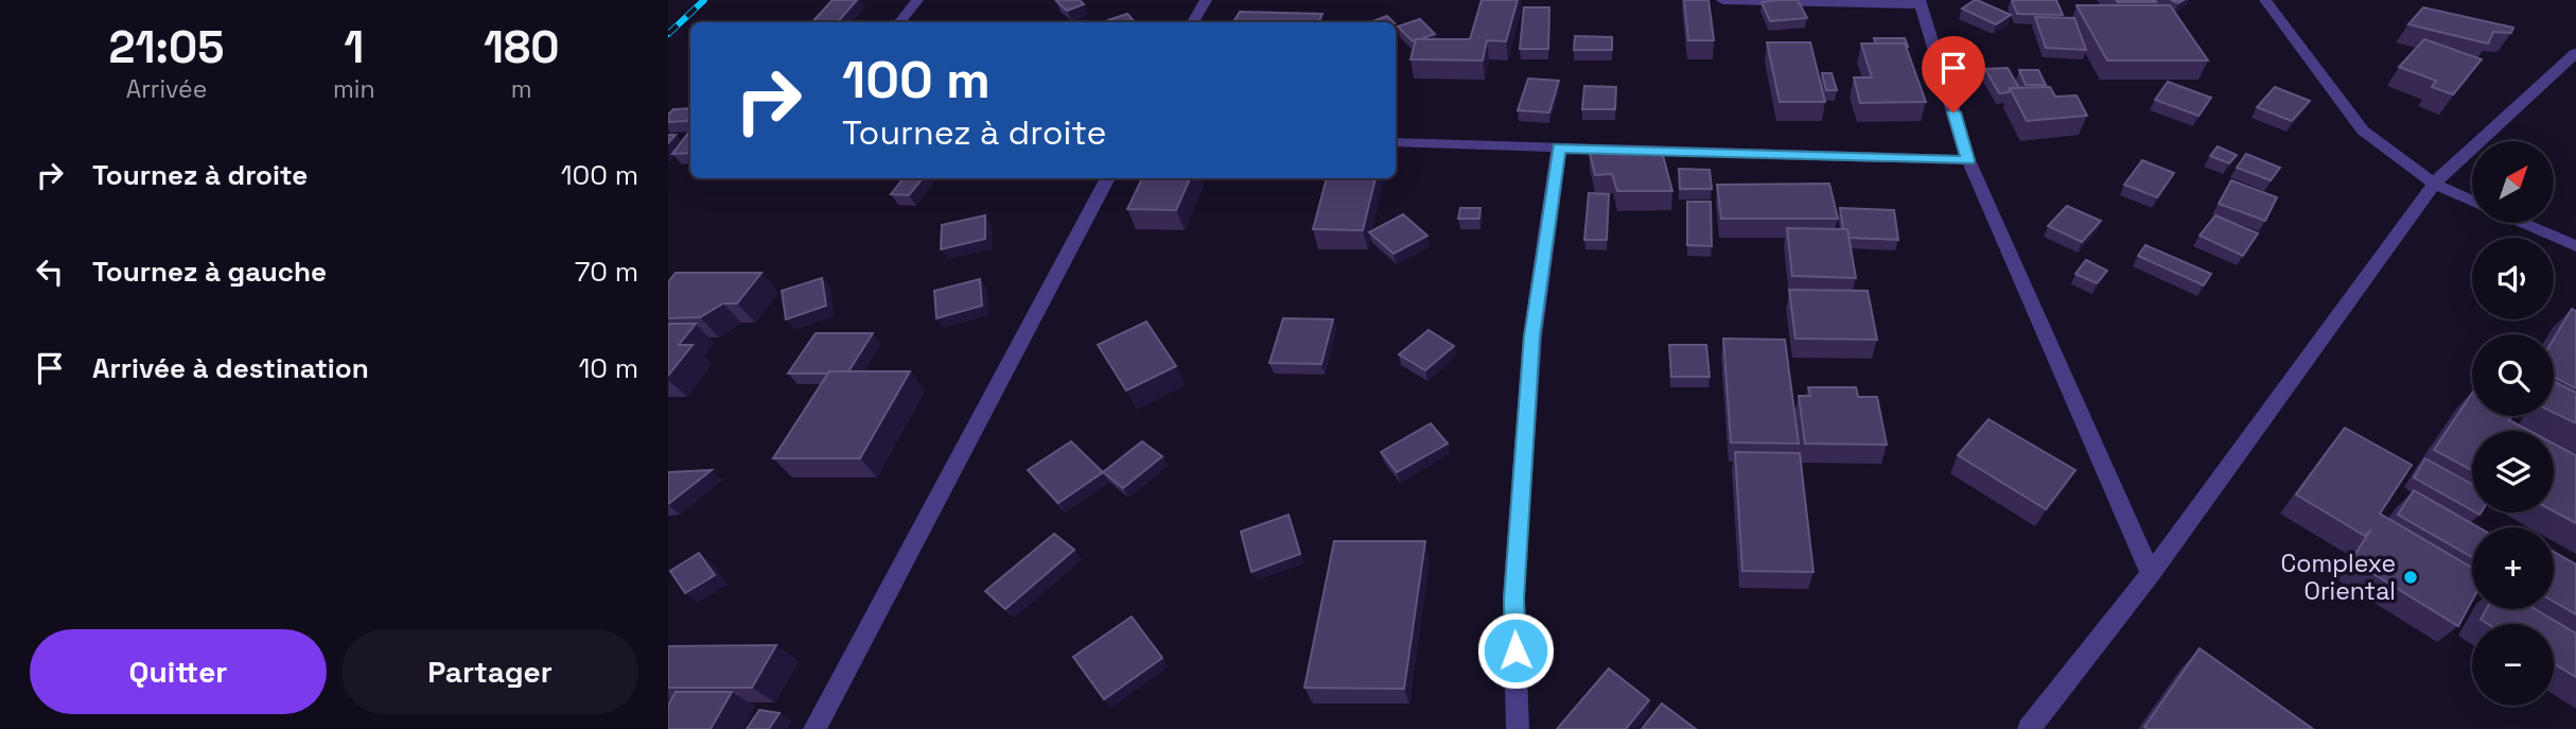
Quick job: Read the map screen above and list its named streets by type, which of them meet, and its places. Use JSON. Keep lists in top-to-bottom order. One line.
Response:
{"places":["Complexe Oriental"],"north":"top right","page":{"eta":["21:05","Arrivée","1","min","180","m"],"turn":["100 m","Tournez à droite"],"list":[{"name":"Tournez à droite","value":"100 m"},{"name":"Tournez à gauche","value":"70 m"},{"name":"Arrivée à destination","value":"10 m"}],"map_buttons":["+","−"],"buttons":["Quitter","Partager"]}}
